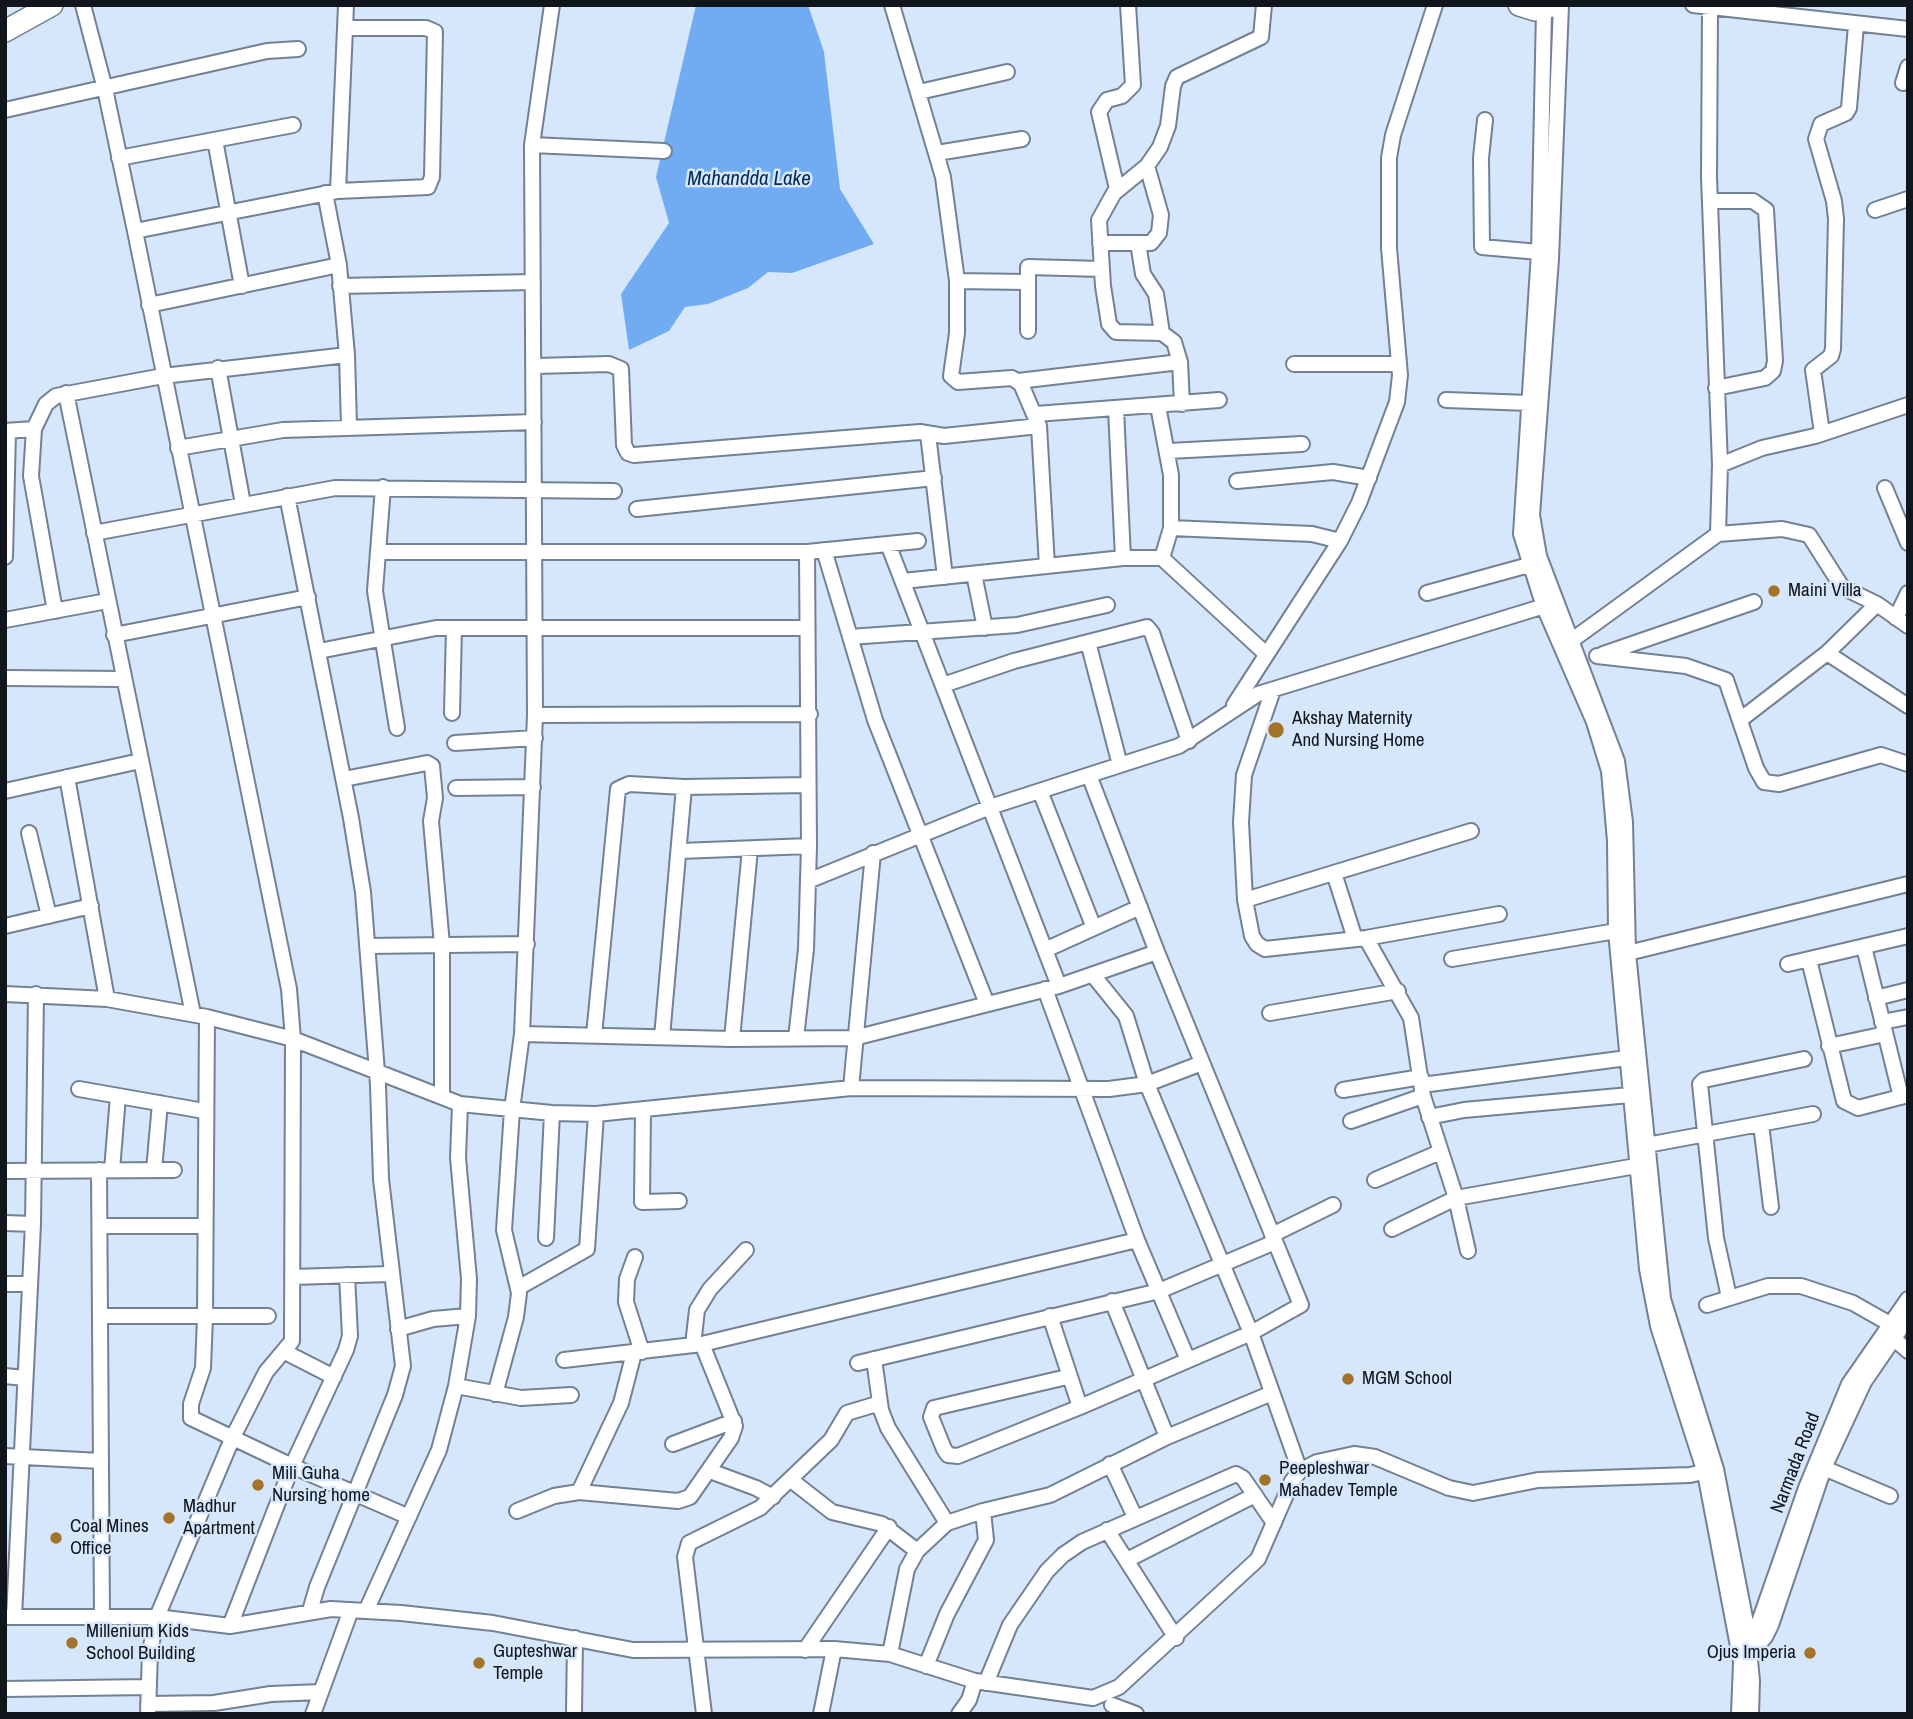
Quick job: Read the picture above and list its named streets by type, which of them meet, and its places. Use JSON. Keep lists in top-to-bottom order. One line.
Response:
{"streets":{"street":["Narmada Road"]},"water":["Mahandda Lake"],"places":["Maini Villa","Akshay Maternity And Nursing Home","MGM School","Peepleshwar Mahadev Temple","Mili Guha Nursing home","Madhur Apartment","Coal Mines Office","Millenium Kids School Building","Ojus Imperia","Gupteshwar Temple"]}
